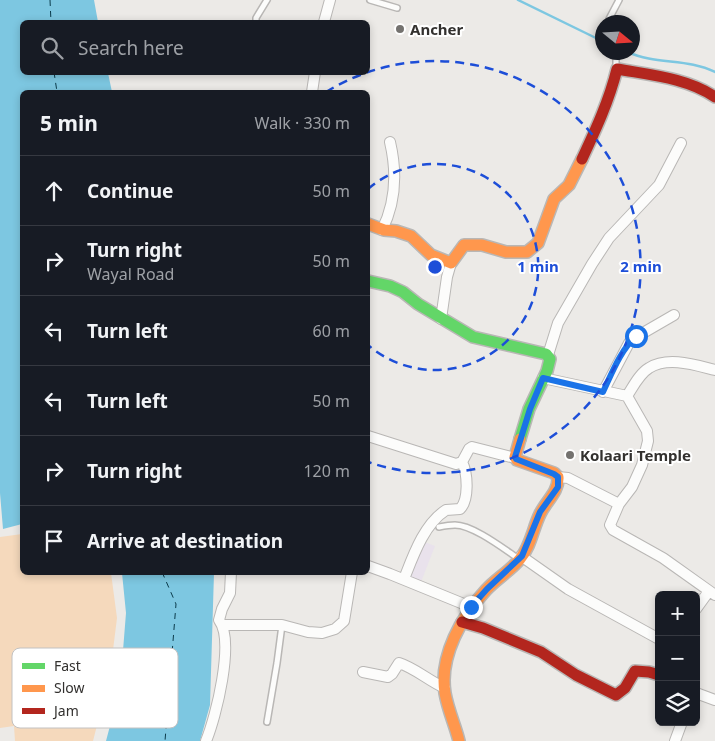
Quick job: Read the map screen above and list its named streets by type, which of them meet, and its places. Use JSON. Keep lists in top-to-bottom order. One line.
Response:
{"places":["Ancher","Kolaari Temple"],"legend":["Fast","Slow","Jam"],"north":"right","page":{"search":"Search here","heading":["5 min","Walk · 330 m"],"list":[["Continue","50 m"],["Turn right","Wayal Road","50 m"],["Turn left","60 m"],["Turn left","50 m"],["Turn right","120 m"],"Arrive at destination"],"map_buttons":["+","−"]},"rings":["1 min","2 min"]}
